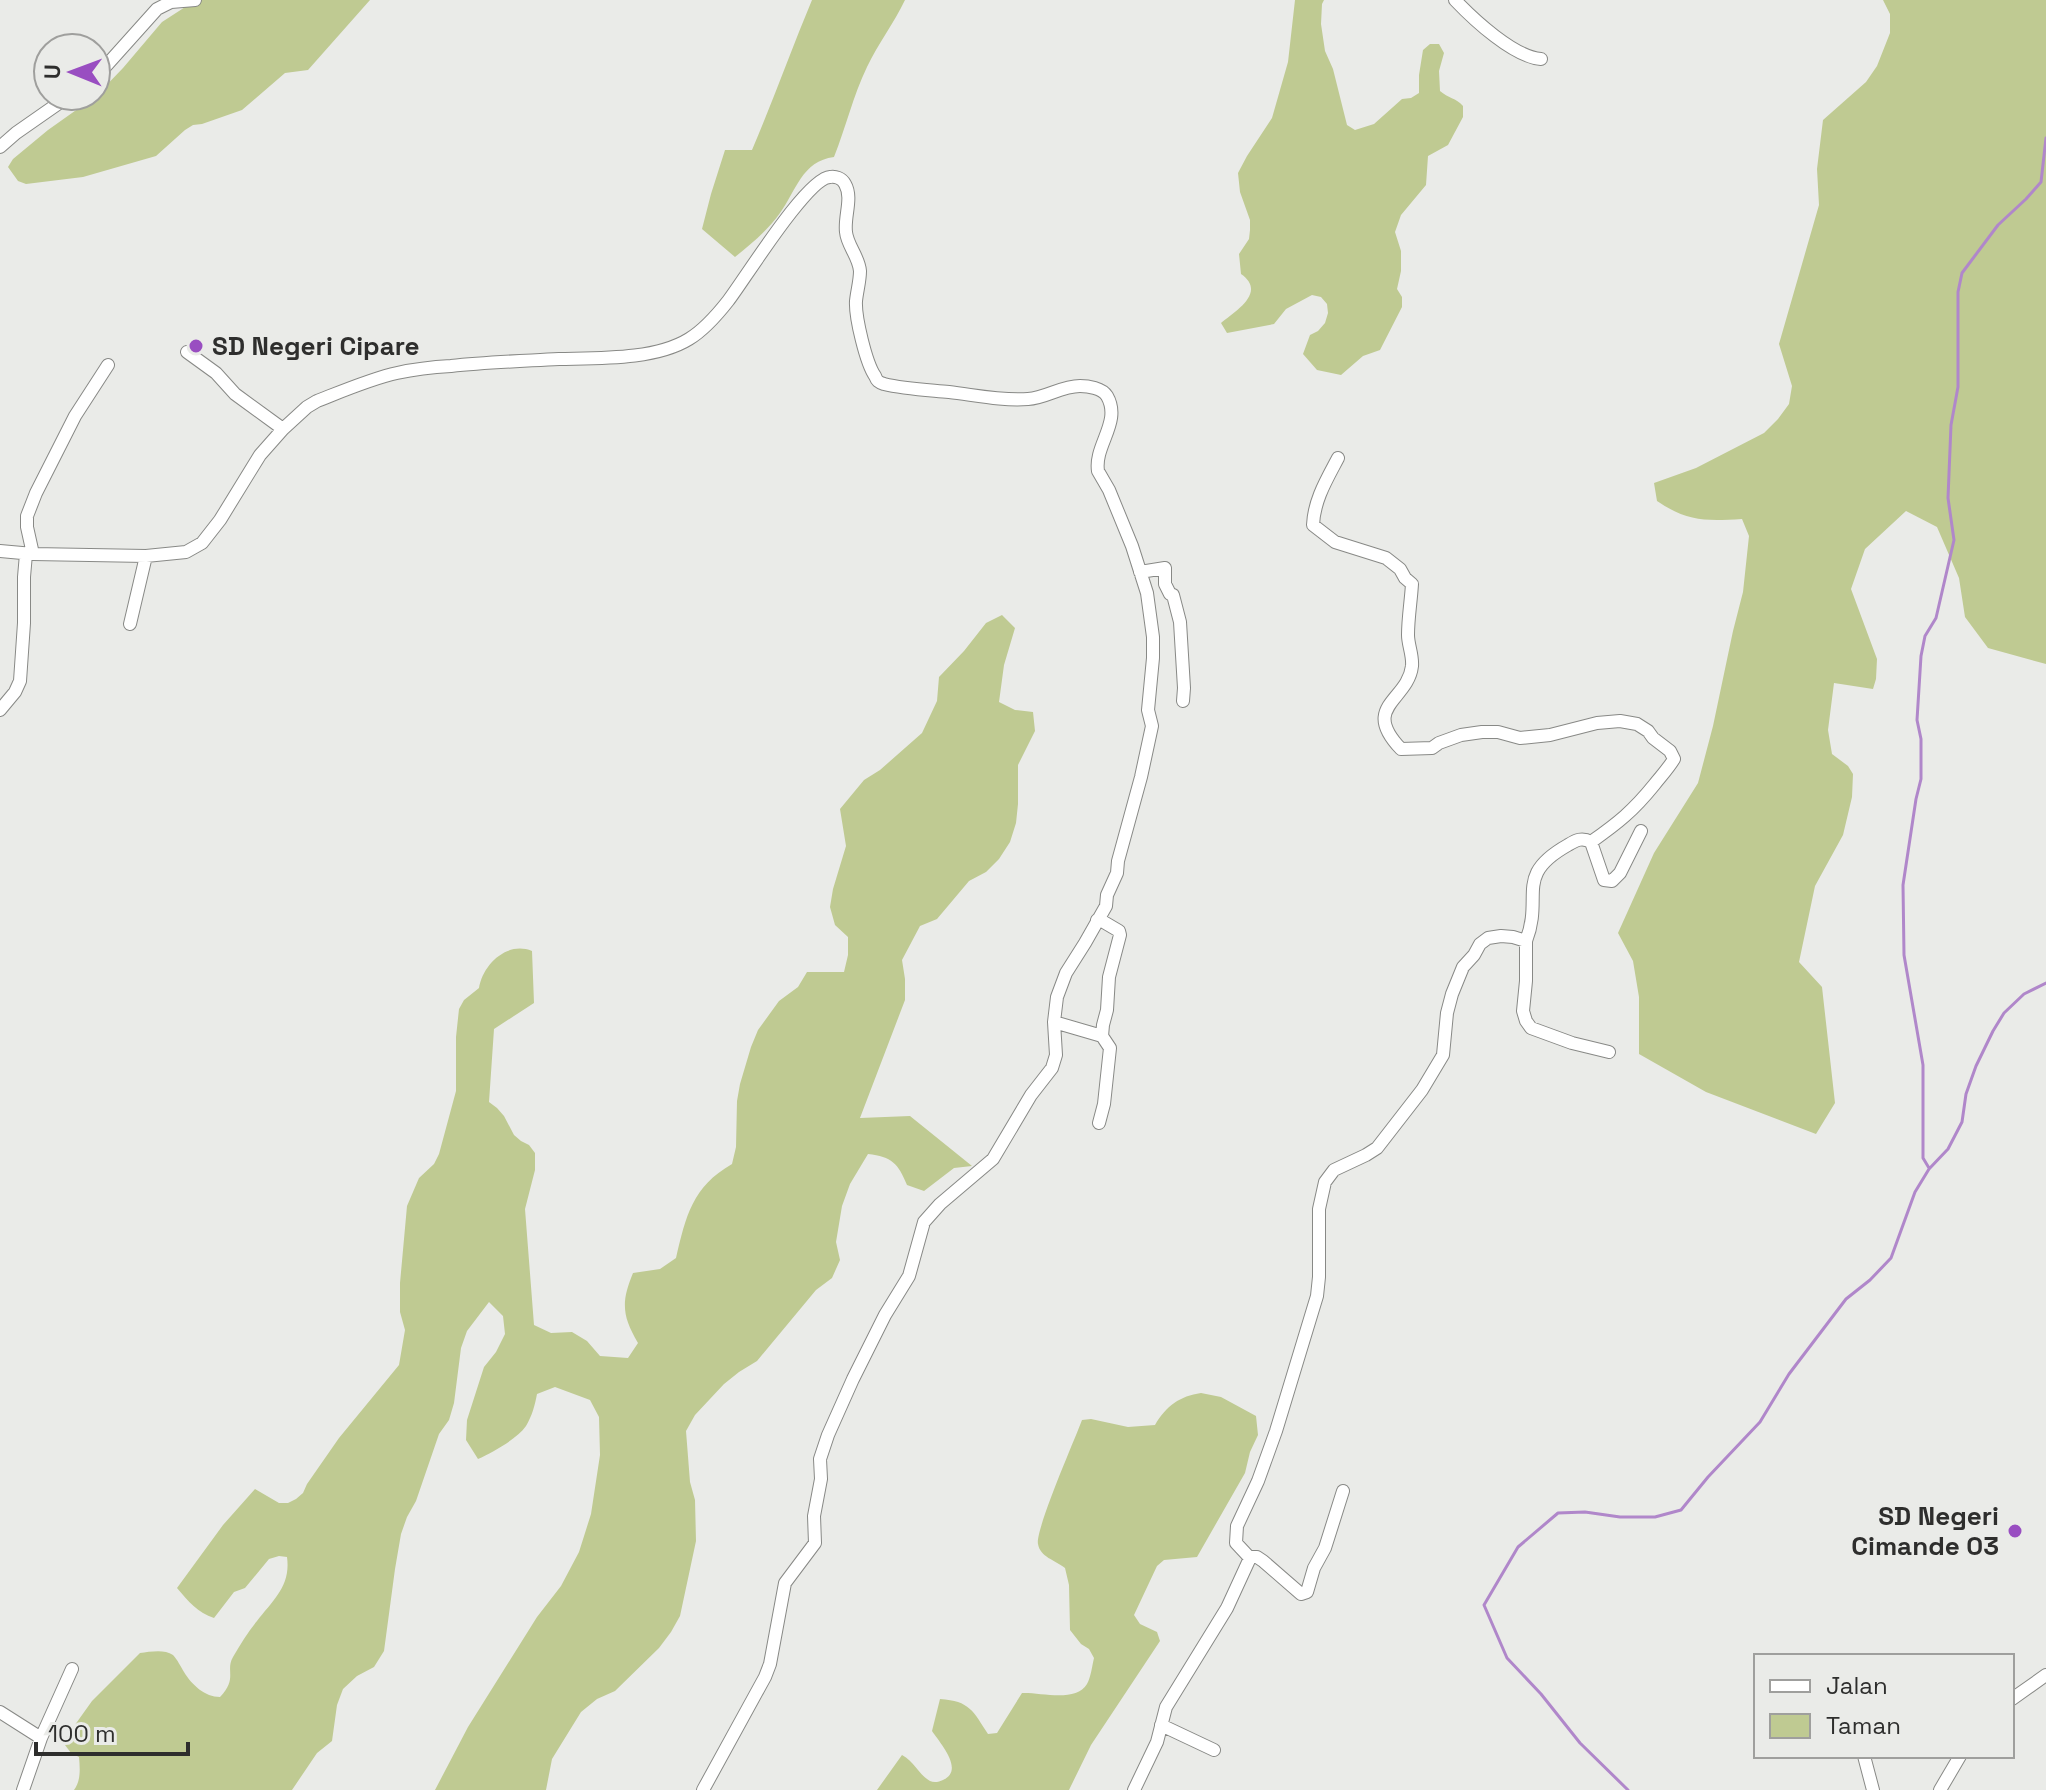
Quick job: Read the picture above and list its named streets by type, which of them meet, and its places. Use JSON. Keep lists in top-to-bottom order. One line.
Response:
{"places":["SD Negeri Cipare","SD Negeri Cimande 03"],"legend":["Jalan","Taman"],"scale_bar":"100 m","north":"left"}
